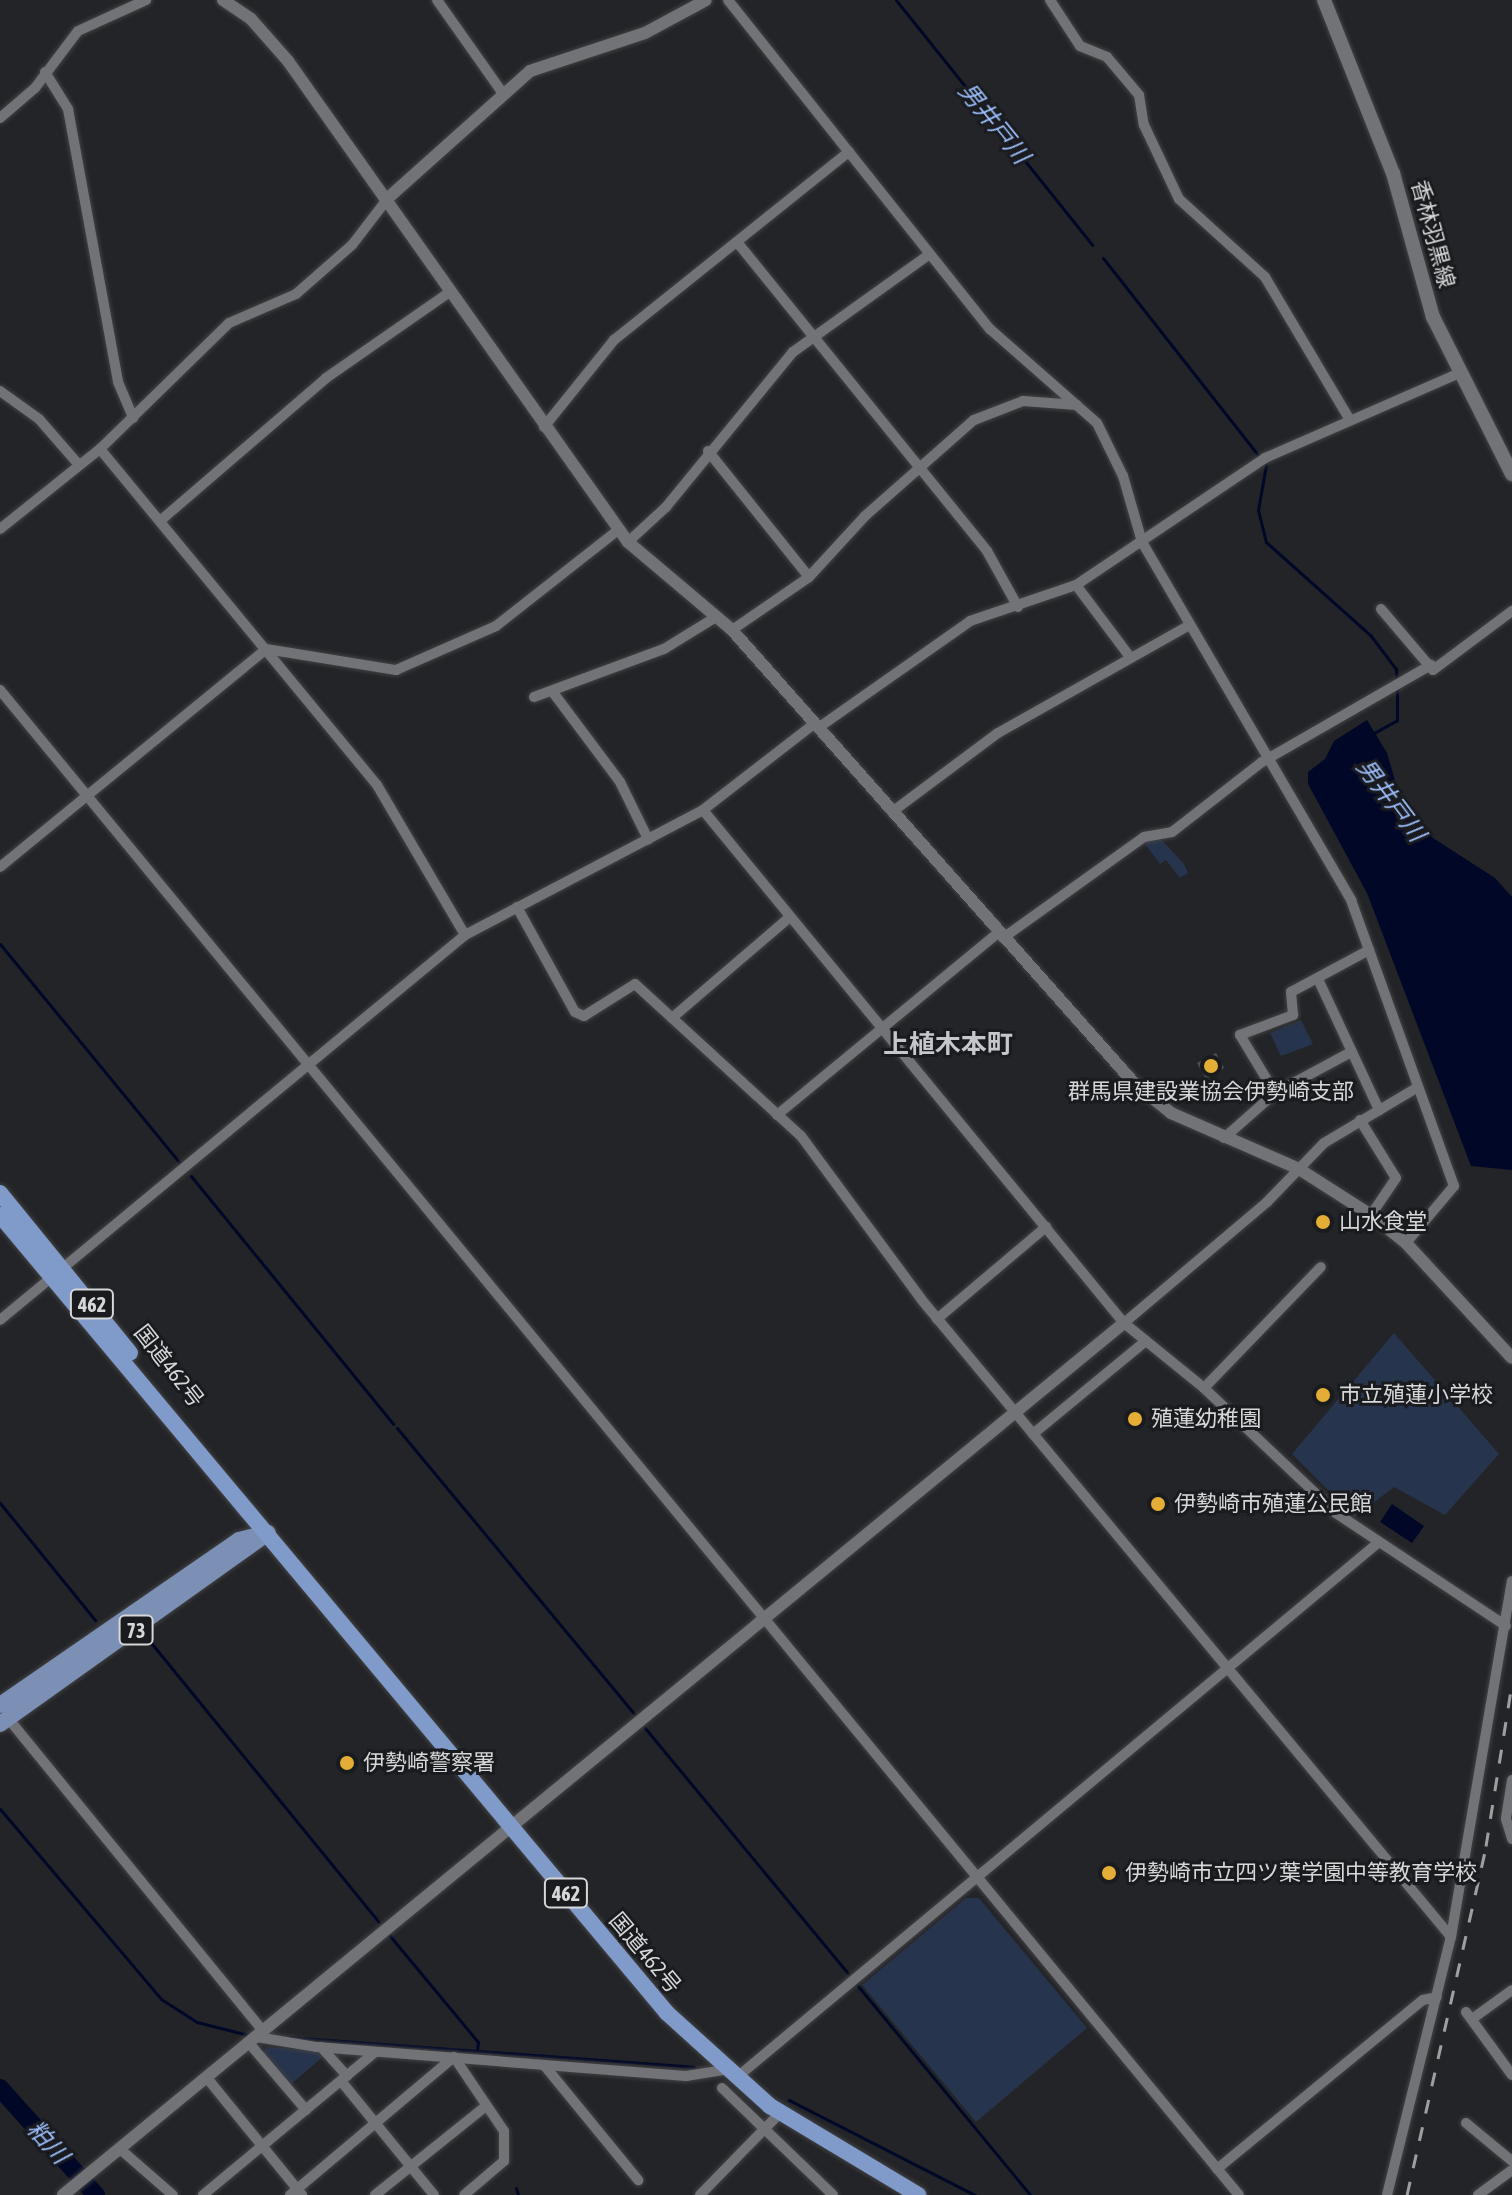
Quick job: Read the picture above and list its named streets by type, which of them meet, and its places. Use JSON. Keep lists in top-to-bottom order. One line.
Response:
{"streets":{"highway":["462","国道462号"],"main road":["香林羽黒線","73"]},"crossings":[["国道462号","73"]],"districts":["上植木本町"],"water":["男井戸川","粕川"],"places":["群馬県建設業協会伊勢崎支部","山水食堂","市立殖蓮小学校","殖蓮幼稚園","伊勢崎市殖蓮公民館","伊勢崎警察署","伊勢崎市立四ツ葉学園中等教育学校"]}
